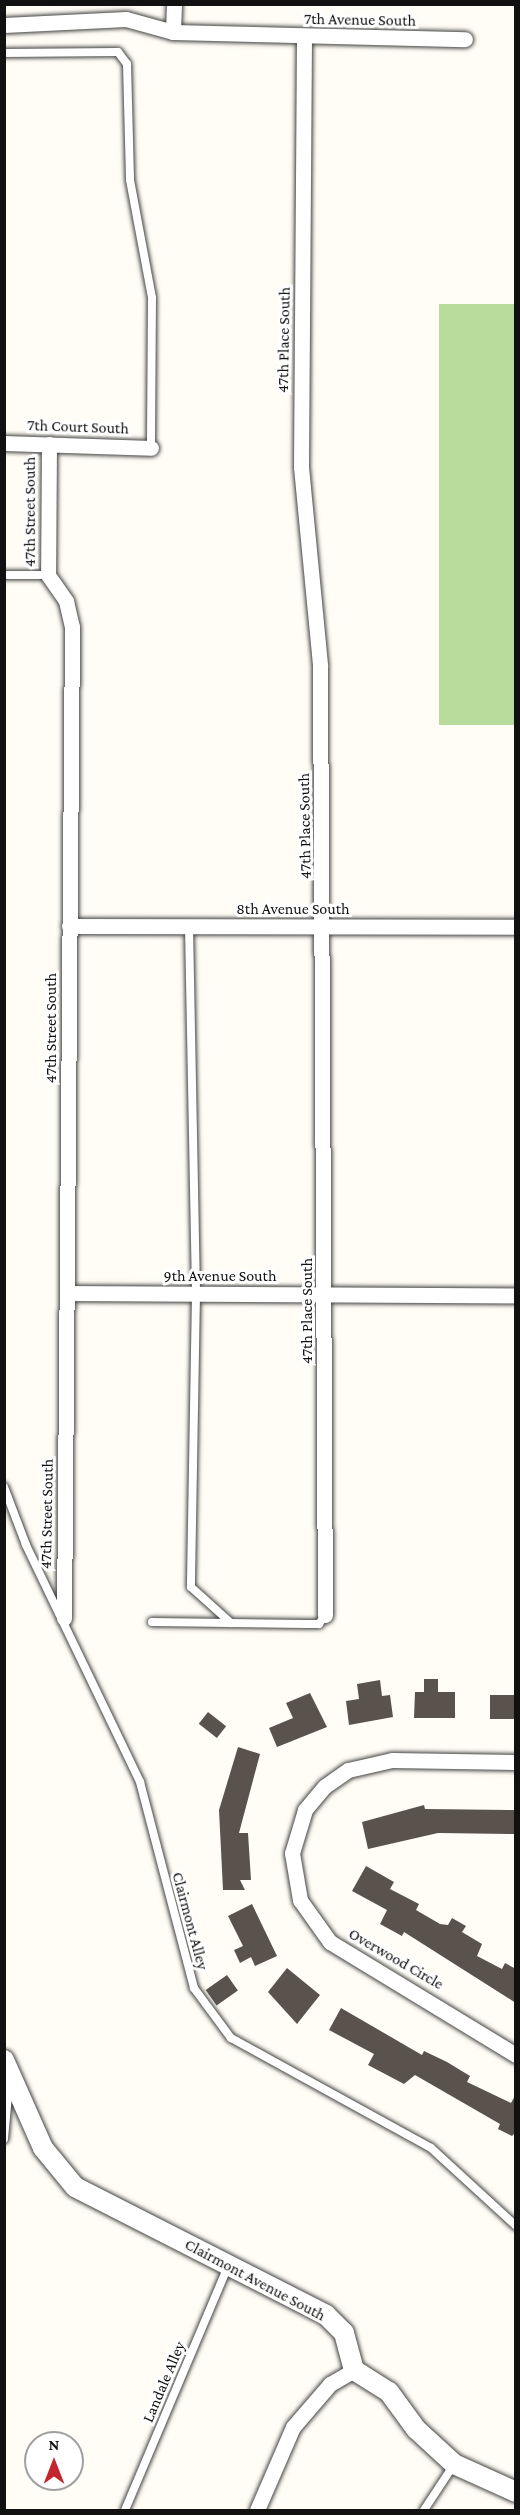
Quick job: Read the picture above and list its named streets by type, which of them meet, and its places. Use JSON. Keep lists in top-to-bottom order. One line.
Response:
{"streets":{"street":["7th Avenue South","47th Place South","7th Court South","47th Street South","8th Avenue South","9th Avenue South","Overwood Circle","Clairmont Avenue South"],"lane":["Clairmont Alley","Landale Alley"]},"crossings":[["7th Avenue South","47th Place South"],["47th Place South","8th Avenue South"],["47th Place South","9th Avenue South"],["7th Court South","47th Street South"],["47th Street South","8th Avenue South"],["47th Street South","9th Avenue South"],["47th Street South","Clairmont Alley"],["Clairmont Avenue South","Landale Alley"]],"north":"top"}
